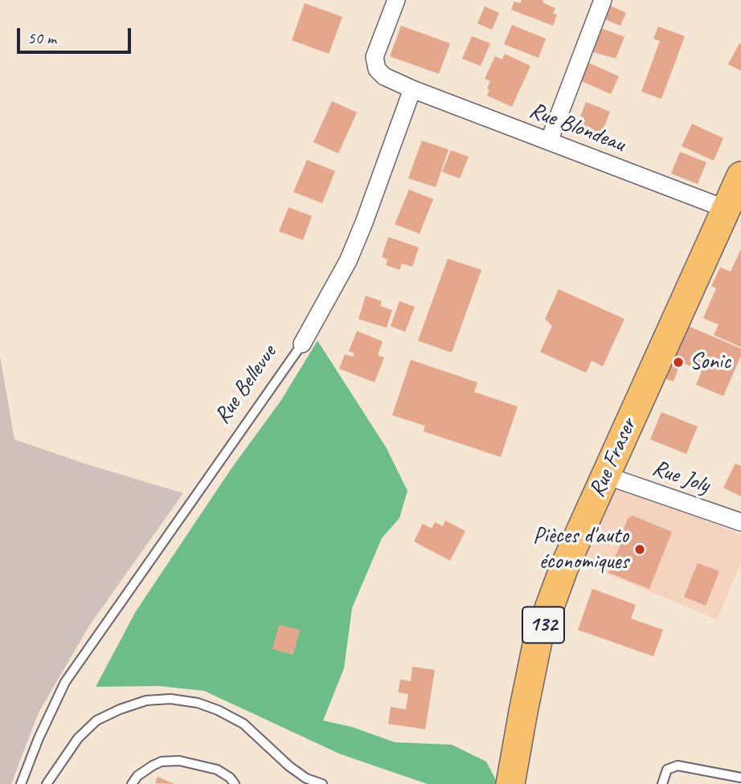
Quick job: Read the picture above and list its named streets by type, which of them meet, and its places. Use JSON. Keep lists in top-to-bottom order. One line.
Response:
{"streets":{"main road":["Rue Fraser","132"],"street":["Rue Blondeau","Rue Bellevue","Rue Joly"]},"crossings":[["Rue Blondeau","Rue Bellevue"],["Rue Blondeau","Rue Fraser"],["Rue Fraser","Rue Joly"]],"places":["Sonic","Pièces d'auto économiques"],"scale_bar":"50 m"}
